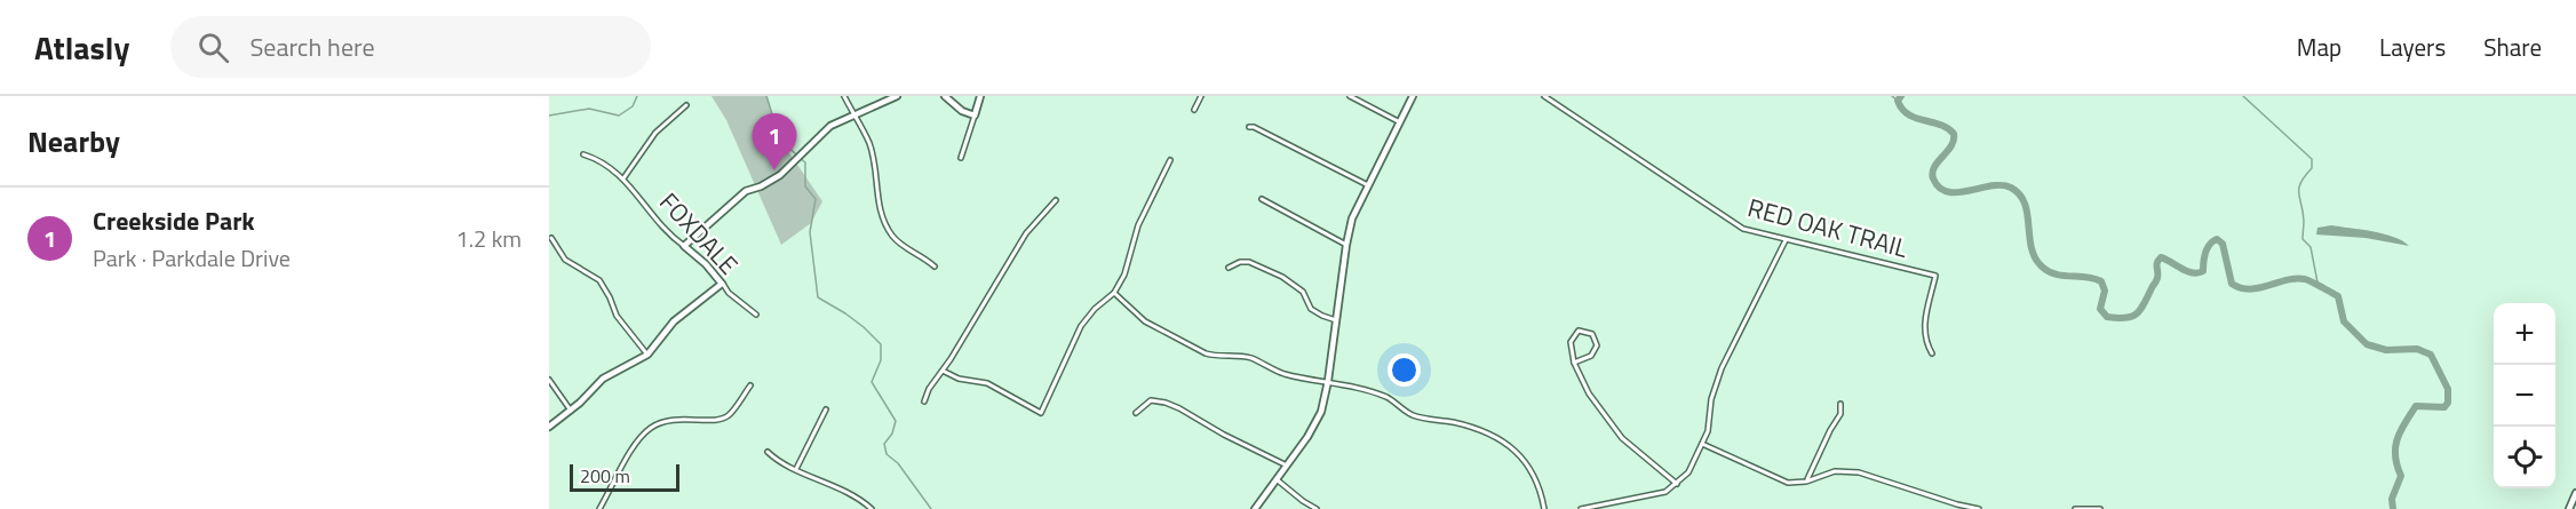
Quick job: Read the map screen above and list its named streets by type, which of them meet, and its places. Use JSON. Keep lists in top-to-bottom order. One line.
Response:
{"streets":{"street":["RED OAK TRAIL","FOXDALE"]},"scale_bar":"200 m","page":{"header":"Atlasly","search":"Search here","nav":["Map","Layers","Share"],"heading":"Nearby","pins":"1","list":[{"mark":"1","name":"Creekside Park","note":"Park · Parkdale Drive","value":"1.2 km"}],"map_buttons":["+","−"],"scale":"200 m"}}
